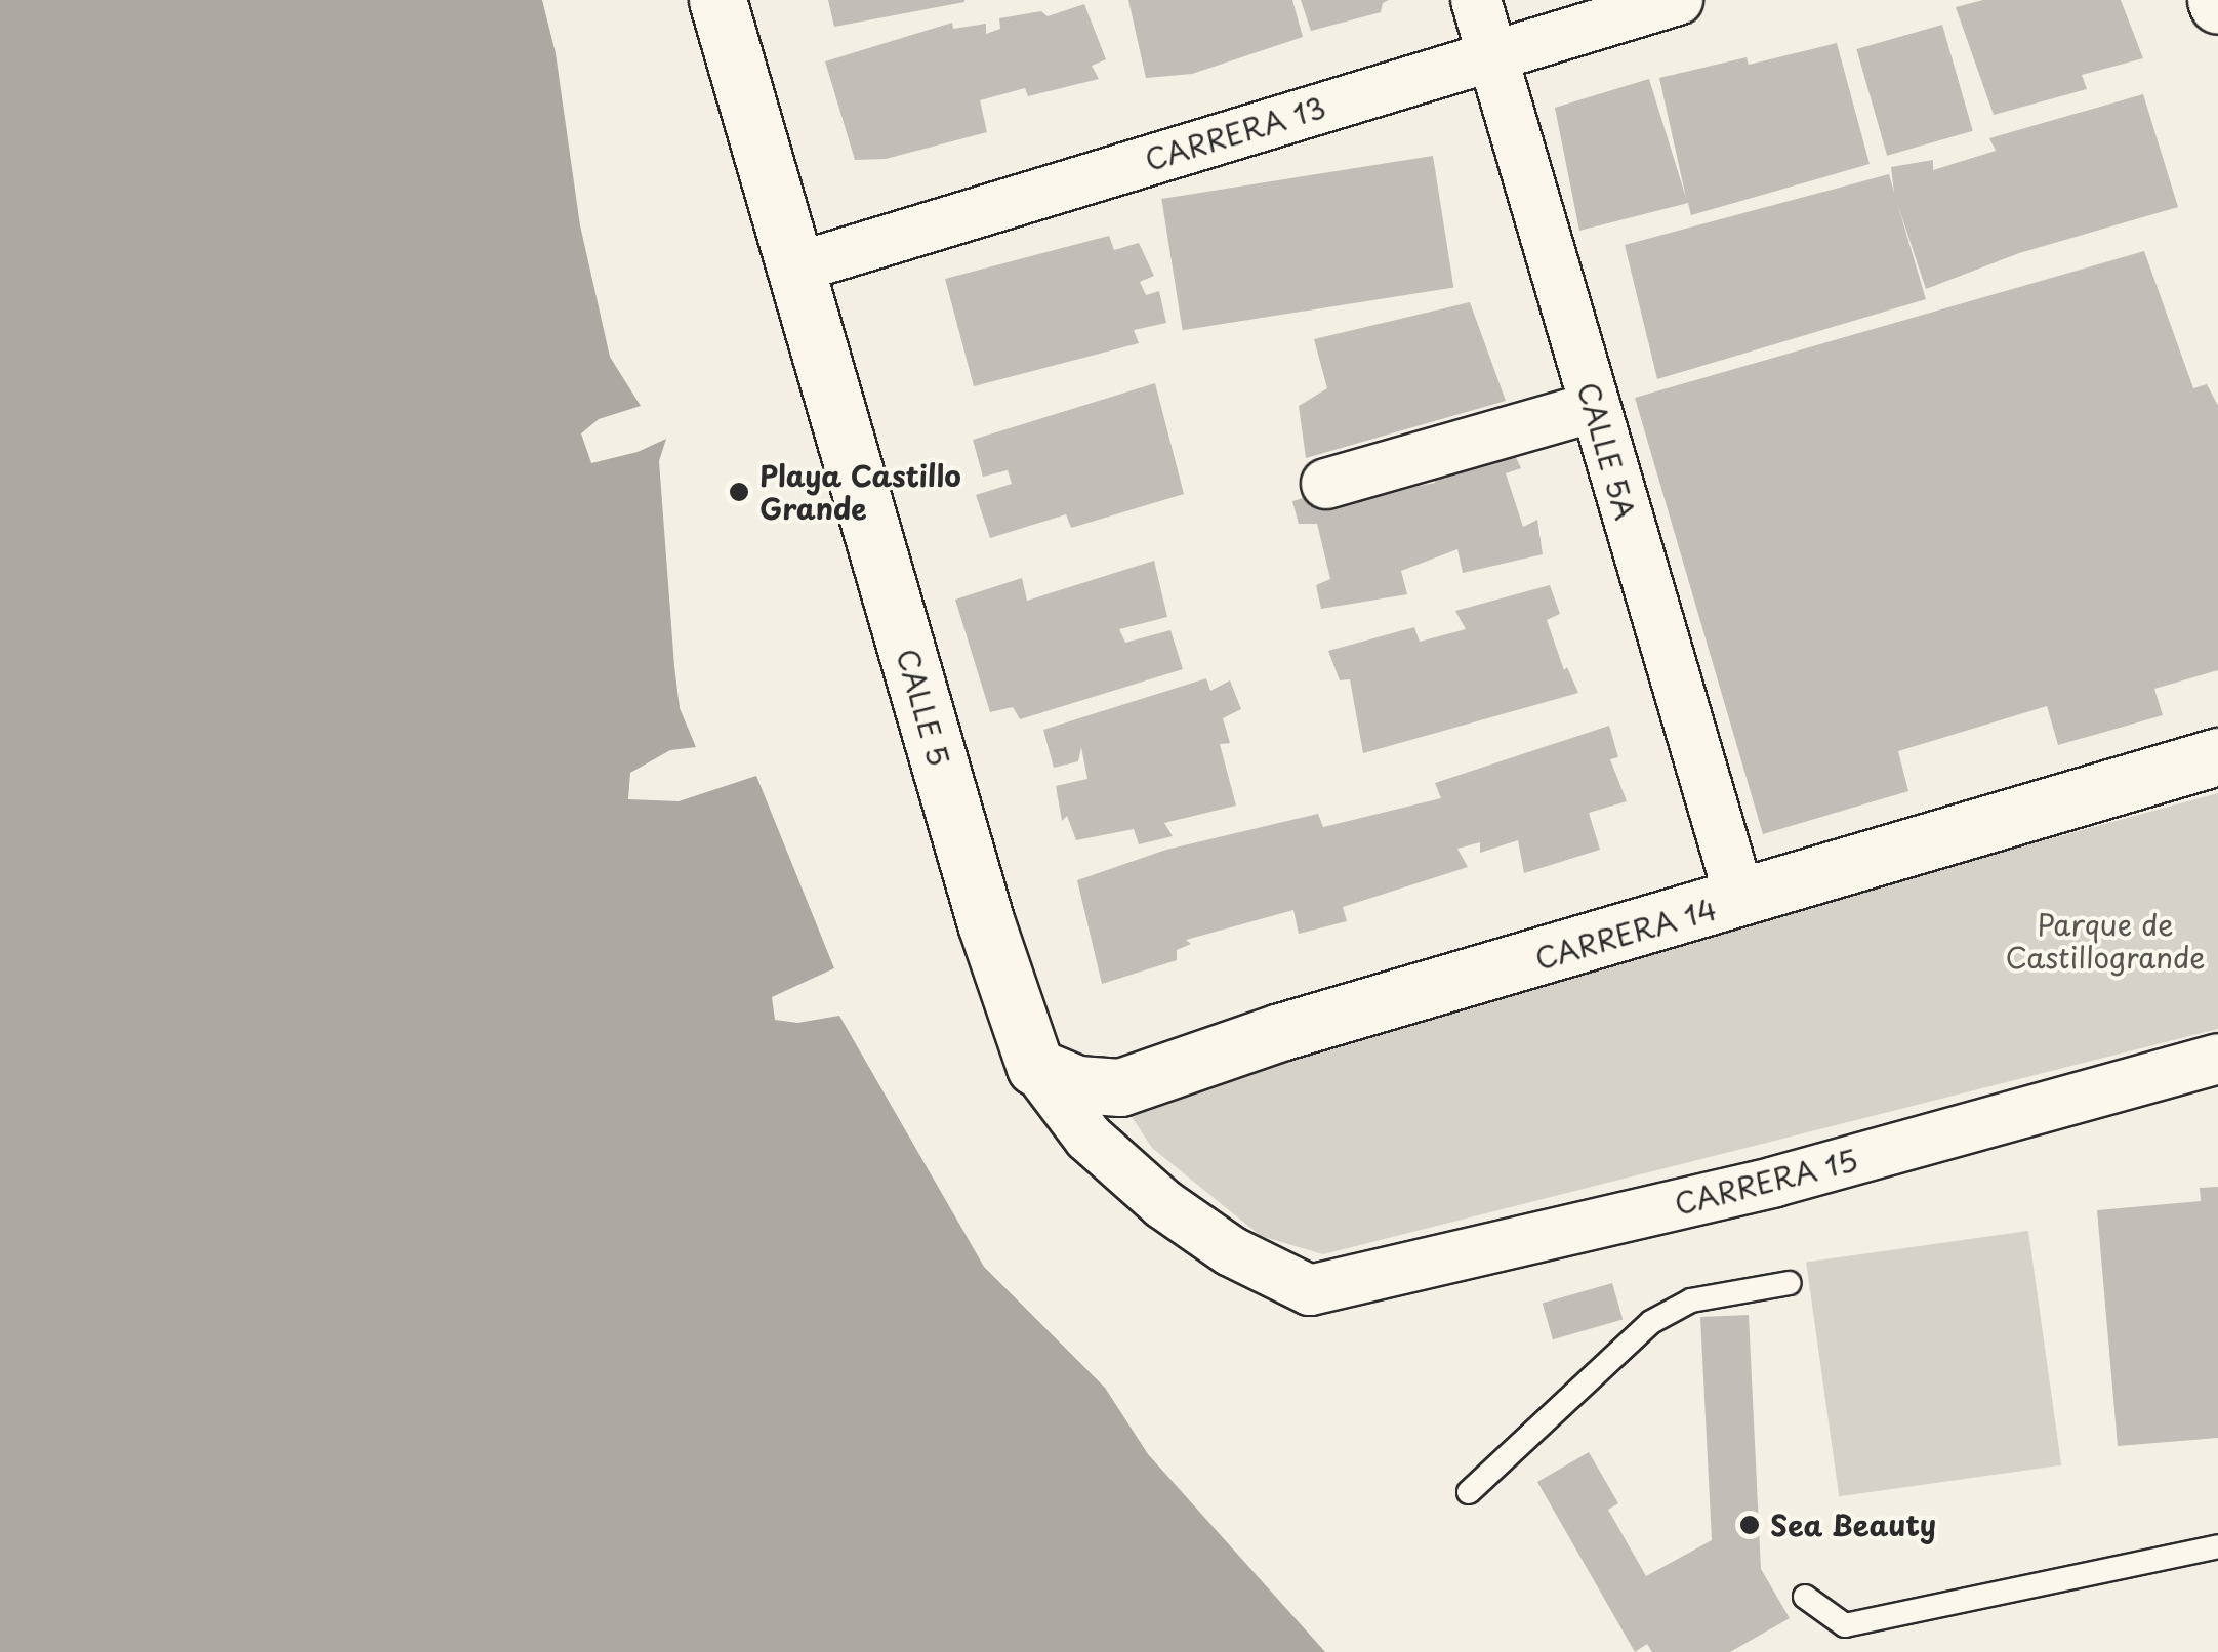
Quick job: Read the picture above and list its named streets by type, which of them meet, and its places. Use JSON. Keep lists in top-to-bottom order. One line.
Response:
{"streets":{"street":["CARRERA 13","CALLE 5A","CALLE 5","CARRERA 14","CARRERA 15"]},"crossings":[["CARRERA 13","CALLE 5A"],["CARRERA 13","CALLE 5"],["CALLE 5A","CARRERA 14"],["CALLE 5","CARRERA 14"],["CALLE 5","CARRERA 15"]],"parks":["Parque de Castillogrande"],"places":["Playa Castillo Grande","Sea Beauty"]}
